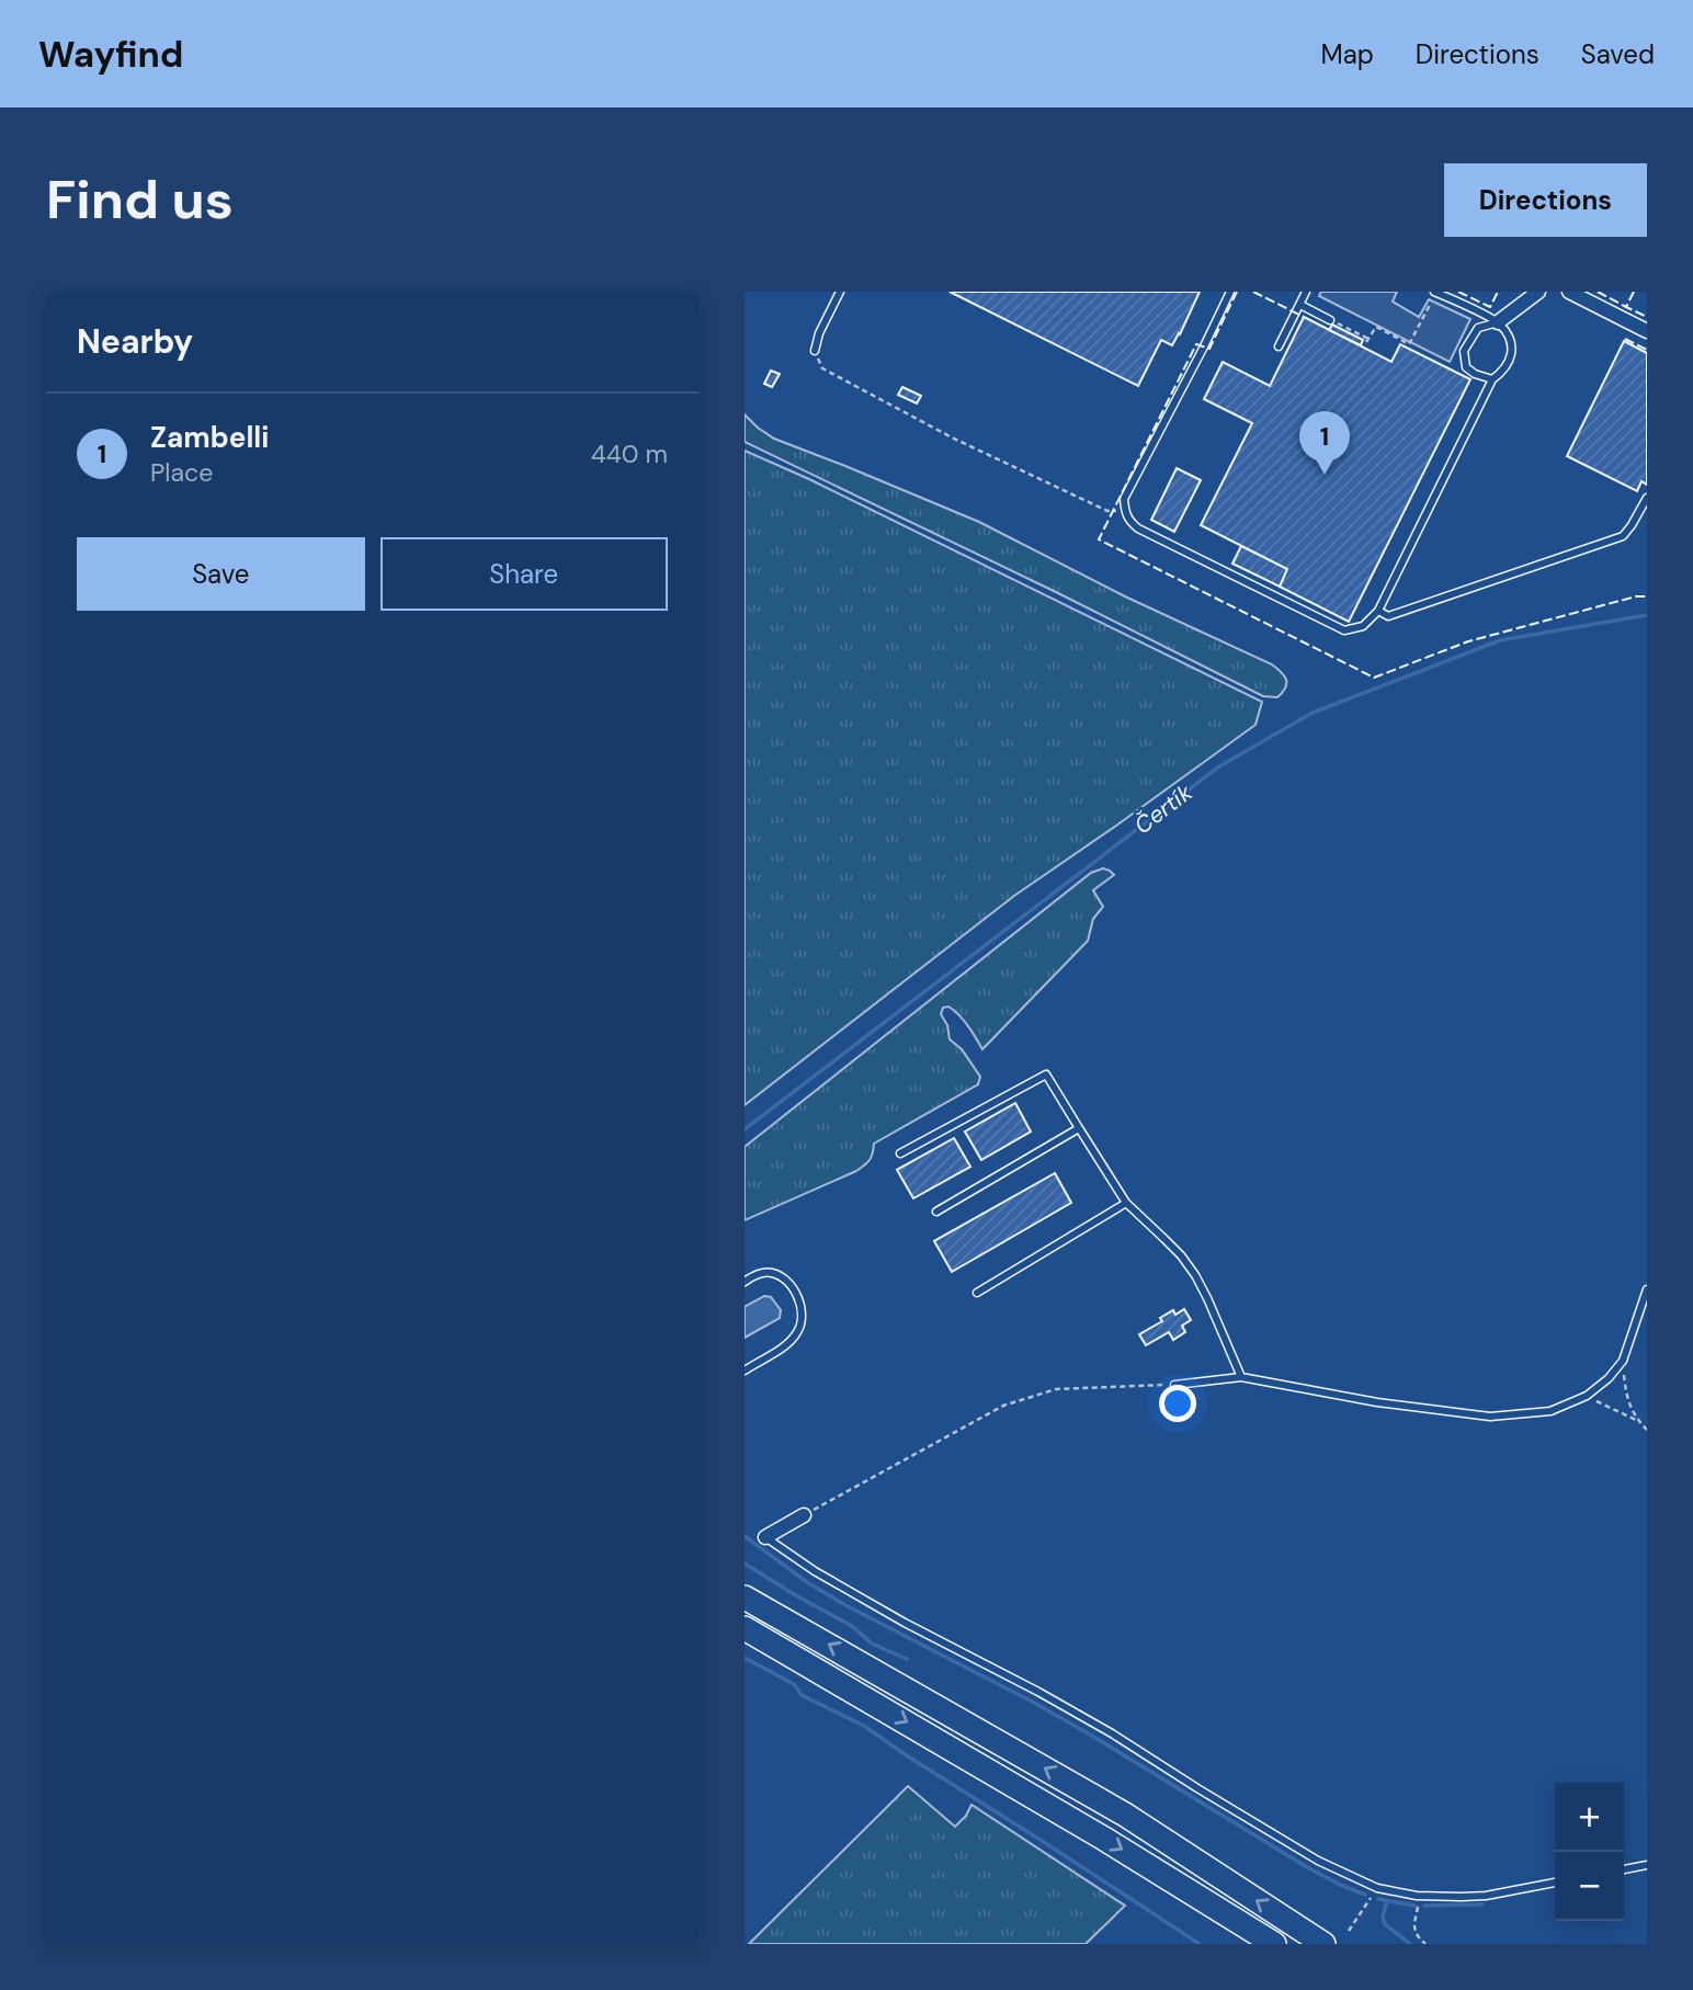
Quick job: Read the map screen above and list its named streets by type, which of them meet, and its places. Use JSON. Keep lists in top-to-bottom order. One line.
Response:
{"water":["Čertík"],"page":{"header":"Wayfind","nav":["Map","Directions","Saved"],"buttons":["Directions",["Save","Share"]],"title":"Find us","heading":"Nearby","list":[{"mark":"1","name":"Zambelli","note":"Place","value":"440 m"}],"pins":"1","map_buttons":["+","−"]}}
